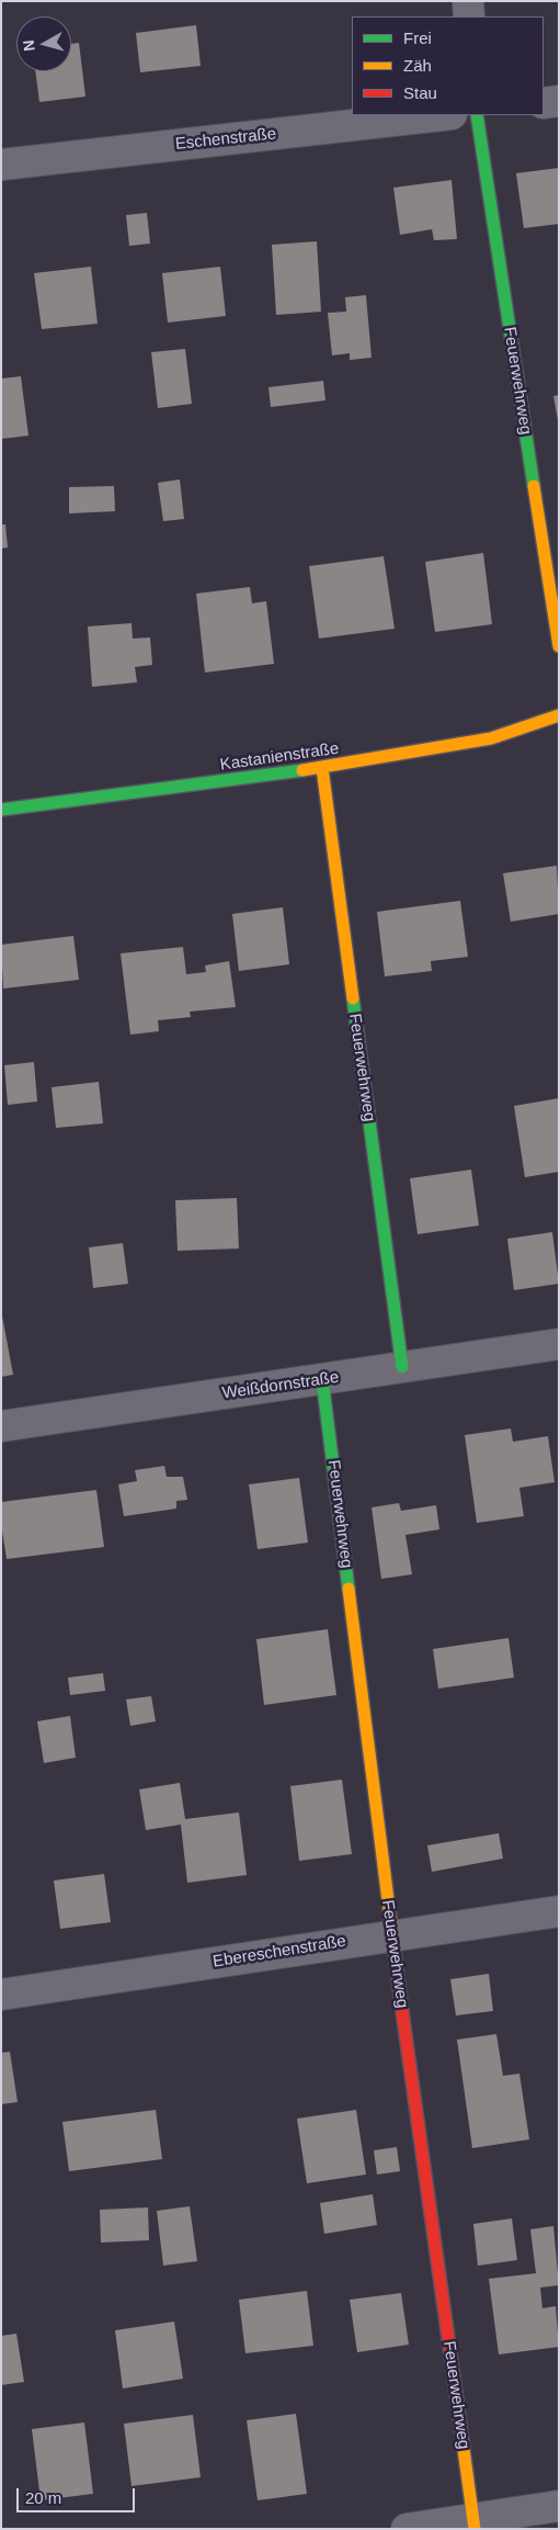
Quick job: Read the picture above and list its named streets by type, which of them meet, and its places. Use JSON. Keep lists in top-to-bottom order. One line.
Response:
{"streets":{"street":["Eschenstraße","Feuerwehrweg","Kastanienstraße","Weißdornstraße","Ebereschenstraße"]},"crossings":[["Feuerwehrweg","Kastanienstraße"],["Feuerwehrweg","Weißdornstraße"],["Feuerwehrweg","Ebereschenstraße"]],"legend":["Frei","Zäh","Stau"],"scale_bar":"20 m","north":"left"}
